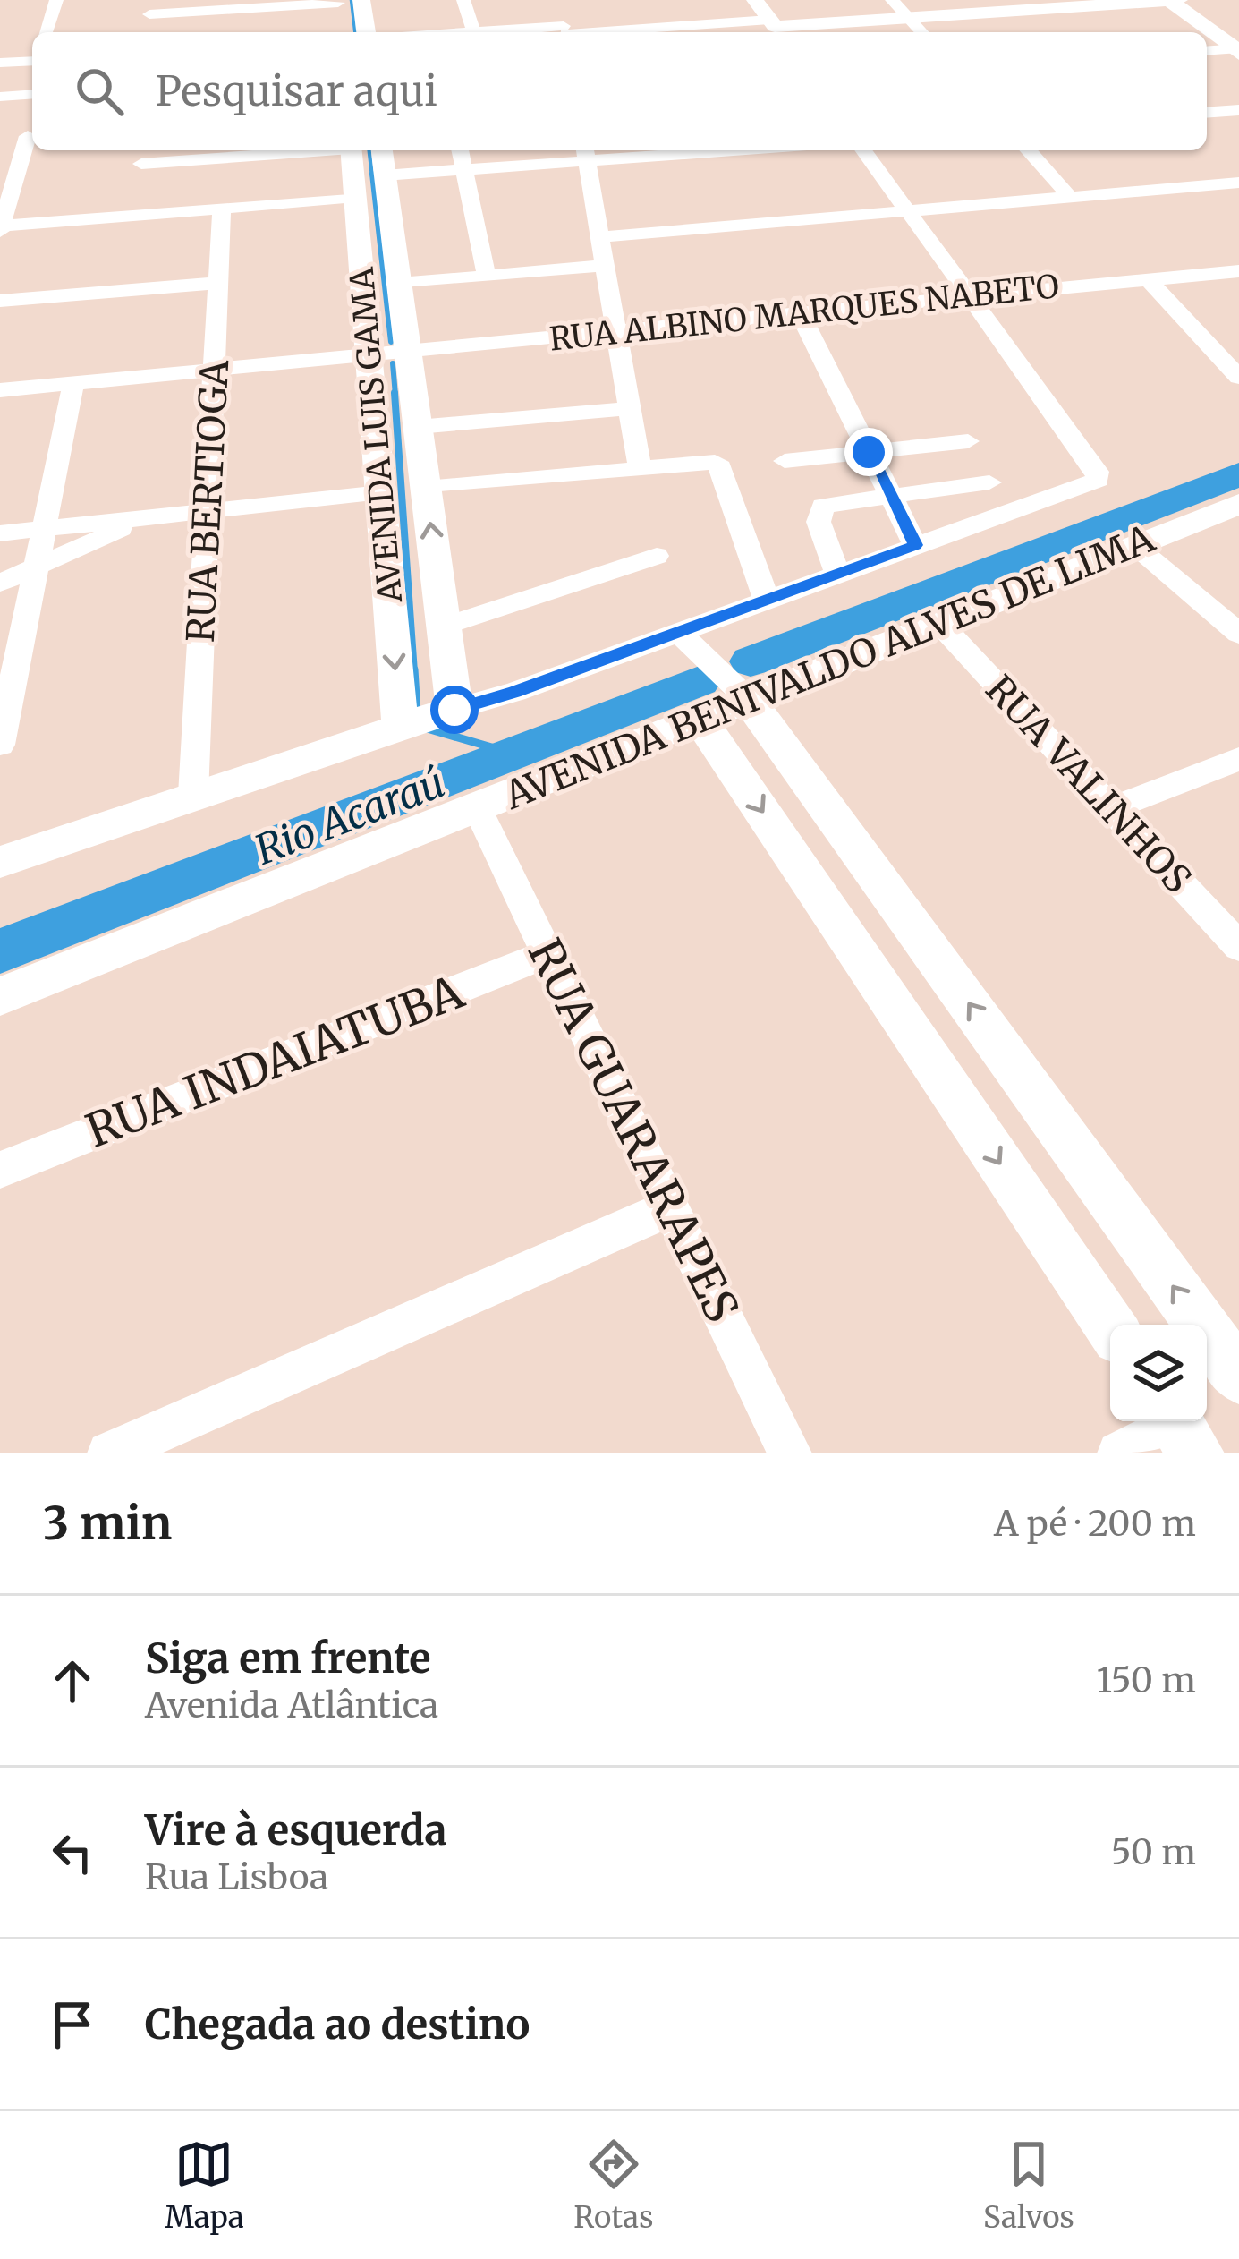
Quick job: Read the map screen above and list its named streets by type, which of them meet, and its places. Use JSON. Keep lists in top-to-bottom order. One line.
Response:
{"streets":{"street":["RUA ALBINO MARQUES NABETO","AVENIDA LUIS GAMA","RUA BERTIOGA","AVENIDA BENIVALDO ALVES DE LIMA","RUA VALINHOS","RUA INDAIATUBA","RUA GUARARAPES"]},"crossings":[["RUA ALBINO MARQUES NABETO","AVENIDA LUIS GAMA"],["RUA ALBINO MARQUES NABETO","RUA BERTIOGA"],["AVENIDA BENIVALDO ALVES DE LIMA","RUA VALINHOS"],["AVENIDA BENIVALDO ALVES DE LIMA","RUA GUARARAPES"],["RUA INDAIATUBA","RUA GUARARAPES"]],"water":["Rio Acaraú"],"page":{"search":"Pesquisar aqui","heading":["3 min","A pé · 200 m"],"list":[["Siga em frente","Avenida Atlântica","150 m"],["Vire à esquerda","Rua Lisboa","50 m"],"Chegada ao destino"],"nav":["Mapa","Rotas","Salvos"]}}
